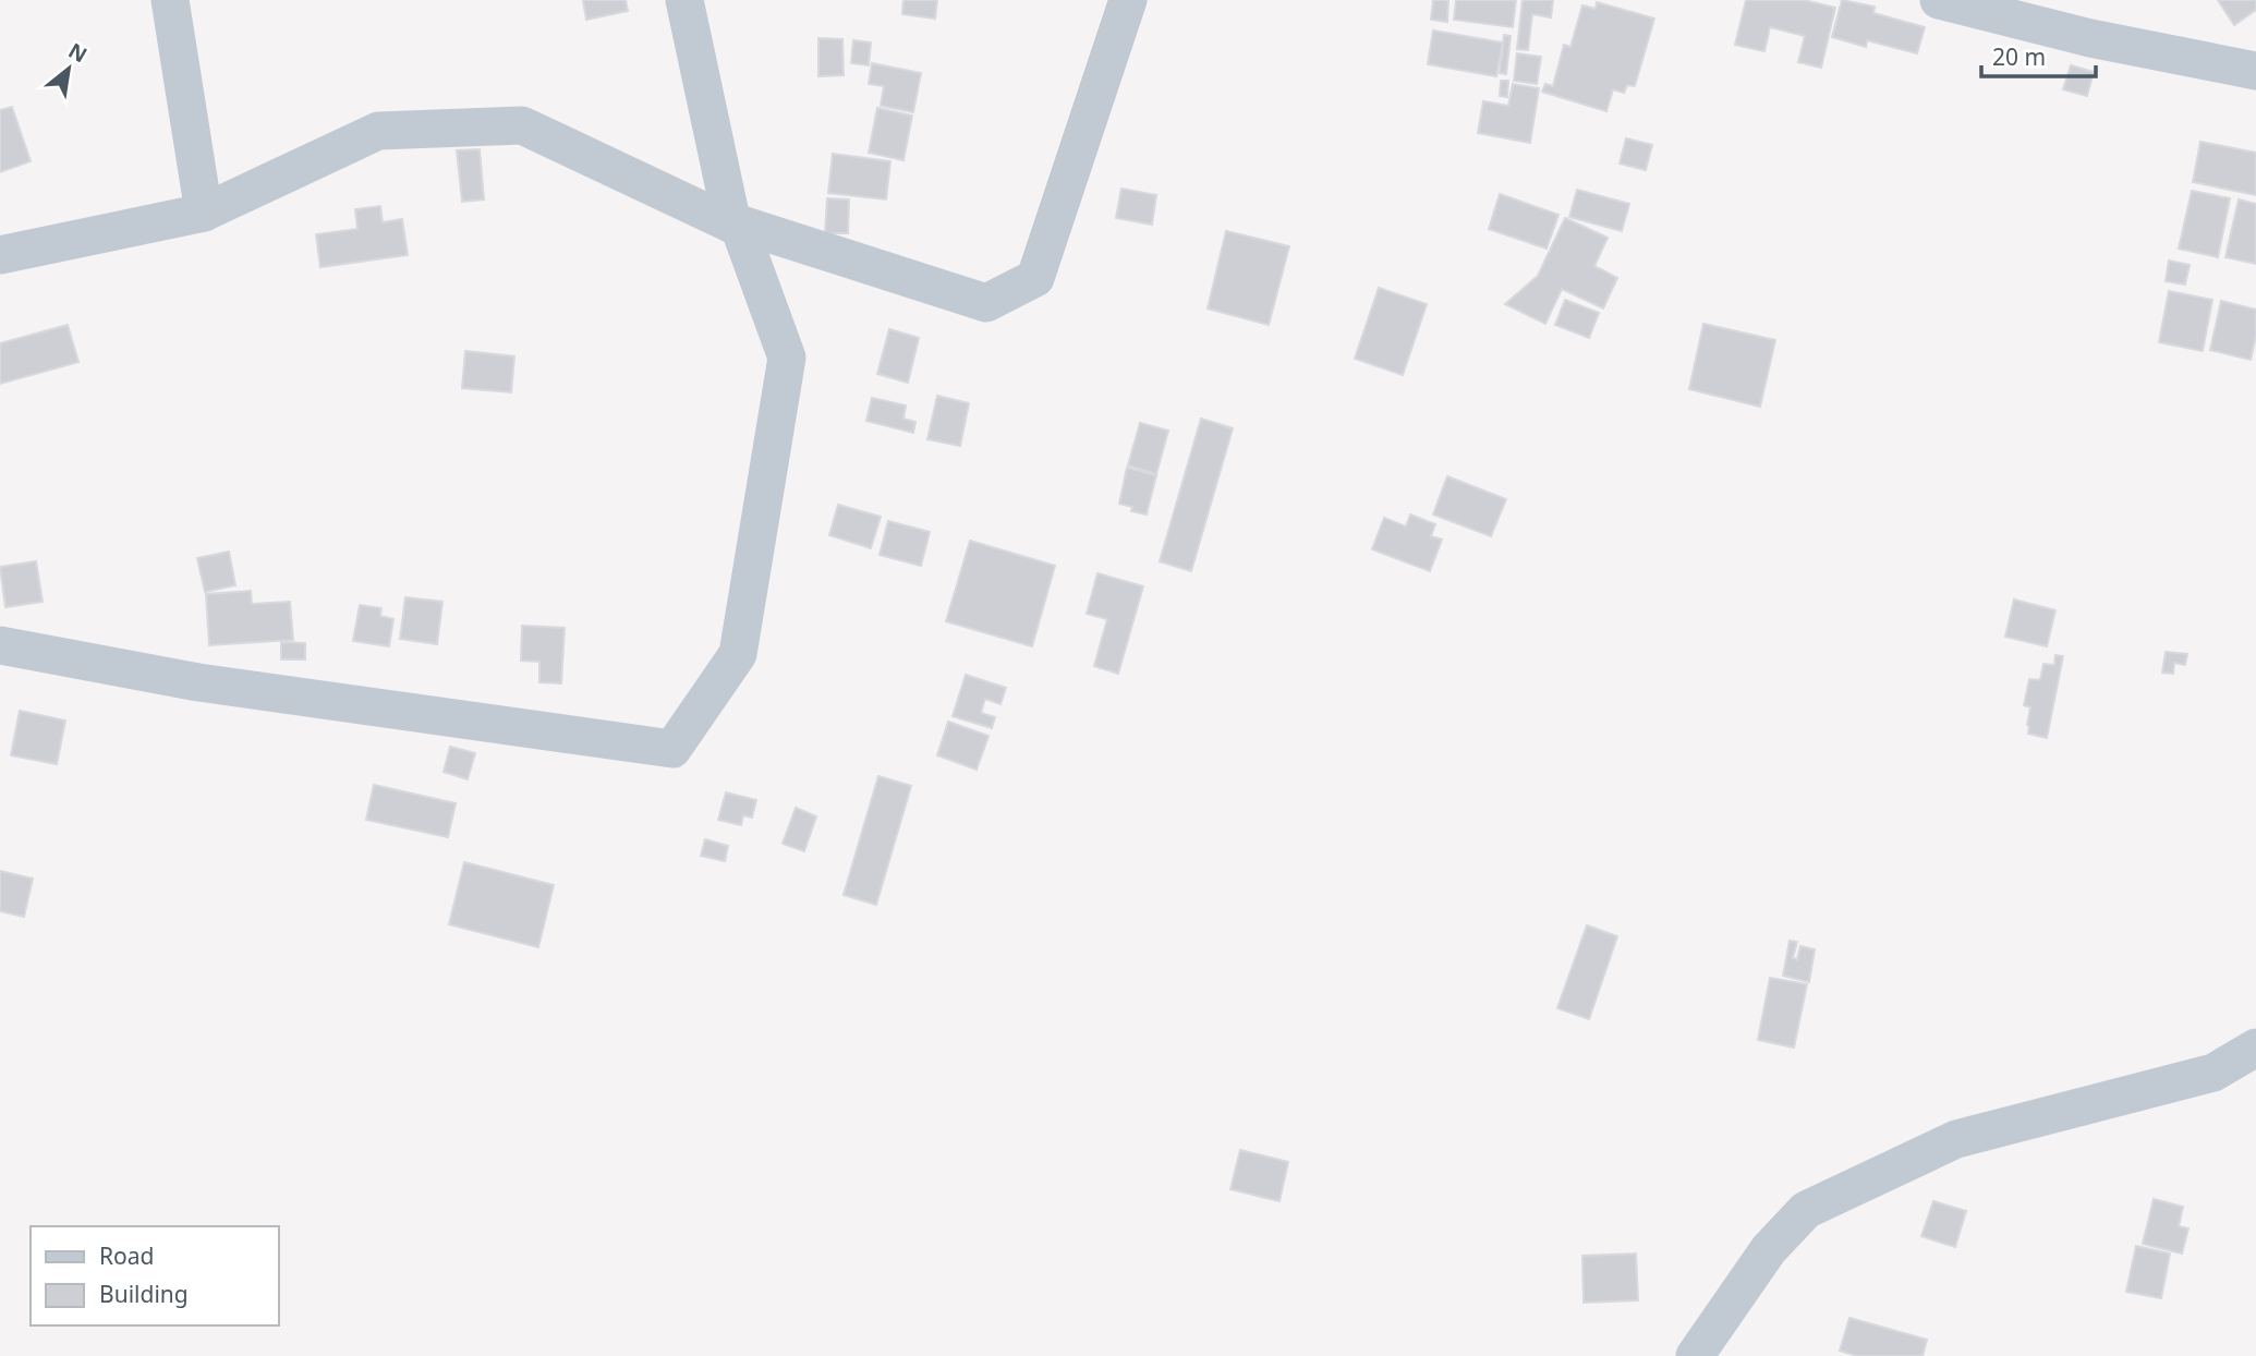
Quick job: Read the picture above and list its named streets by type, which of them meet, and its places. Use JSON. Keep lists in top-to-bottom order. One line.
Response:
{"legend":["Road","Building"],"scale_bar":"20 m","north":"top right"}
